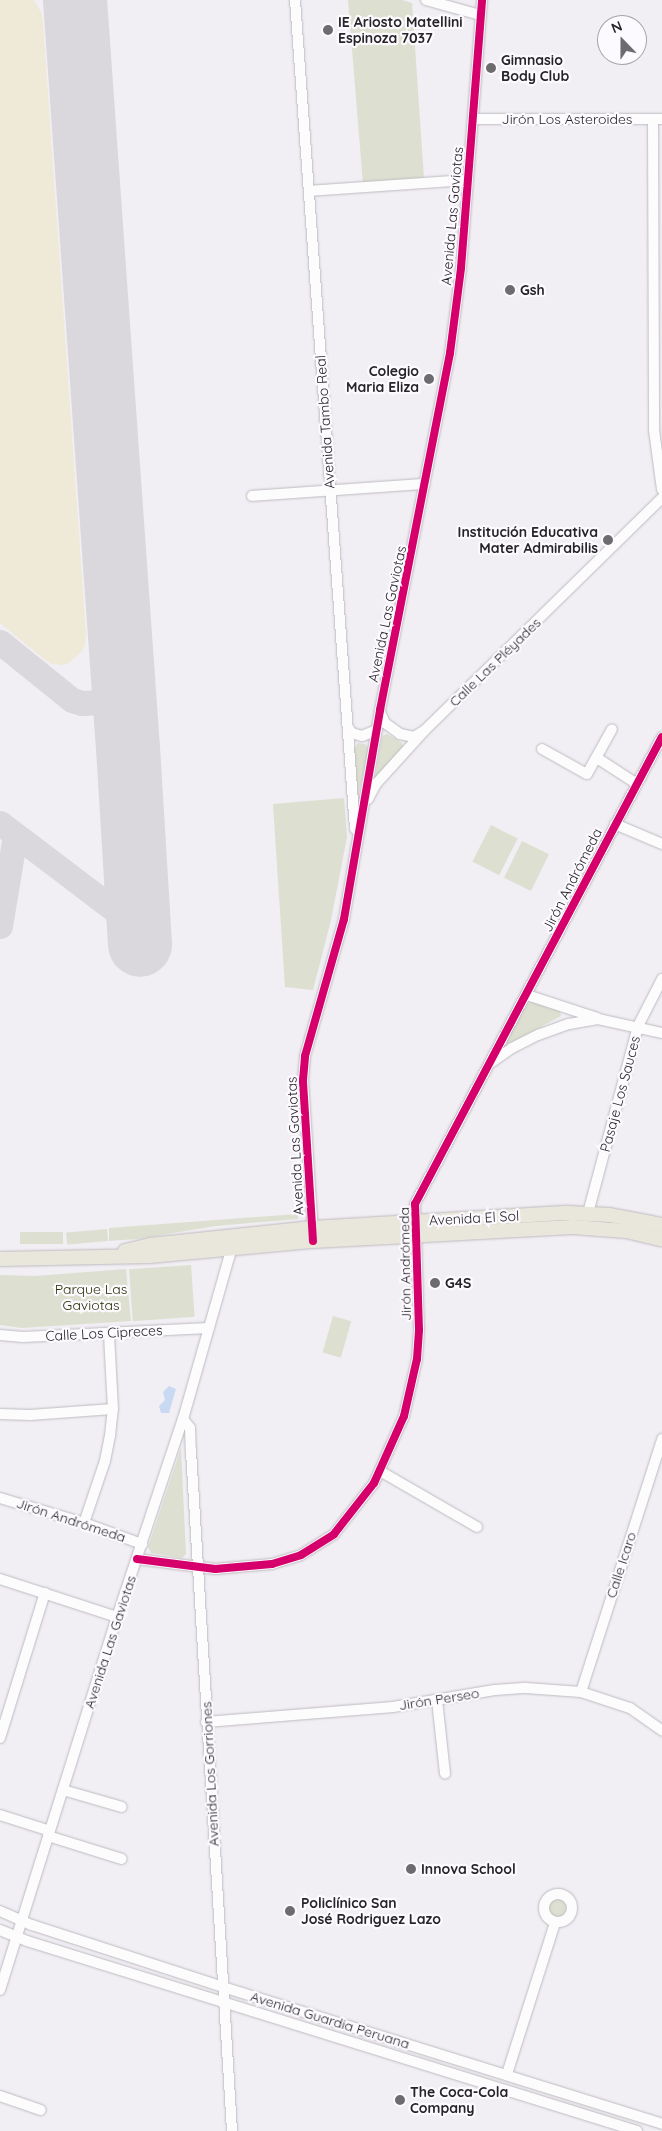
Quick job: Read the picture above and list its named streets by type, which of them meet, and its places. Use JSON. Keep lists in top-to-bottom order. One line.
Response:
{"streets":{"main road":["Avenida El Sol"],"street":["Jirón Los Asteroides","Avenida Las Gaviotas","Avenida Tambo Real","Calle Las Pléyades","Jirón Andrómeda","Pasaje Los Sauces","Calle Los Cipreces","Calle Icaro","Jirón Perseo","Avenida Los Gorriones","Avenida Guardia Peruana"]},"crossings":[["Jirón Los Asteroides","Avenida Las Gaviotas"],["Avenida Las Gaviotas","Avenida Tambo Real"],["Avenida Las Gaviotas","Calle Las Pléyades"],["Avenida Las Gaviotas","Jirón Andrómeda"],["Avenida Las Gaviotas","Avenida El Sol"],["Avenida Las Gaviotas","Calle Los Cipreces"],["Avenida Las Gaviotas","Avenida Los Gorriones"],["Avenida Las Gaviotas","Avenida Guardia Peruana"],["Avenida Tambo Real","Calle Las Pléyades"],["Jirón Andrómeda","Avenida El Sol"],["Jirón Andrómeda","Avenida Los Gorriones"],["Pasaje Los Sauces","Avenida El Sol"],["Calle Icaro","Jirón Perseo"],["Jirón Perseo","Avenida Los Gorriones"],["Avenida Los Gorriones","Avenida Guardia Peruana"]],"parks":["Parque Las Gaviotas"],"places":["IE Ariosto Matellini Espinoza 7037","Gimnasio Body Club","Gsh","Colegio Maria Eliza","Institución Educativa Mater Admirabilis","G4S","Innova School","Policlínico San José Rodriguez Lazo","The Coca-Cola Company"],"north":"top"}
